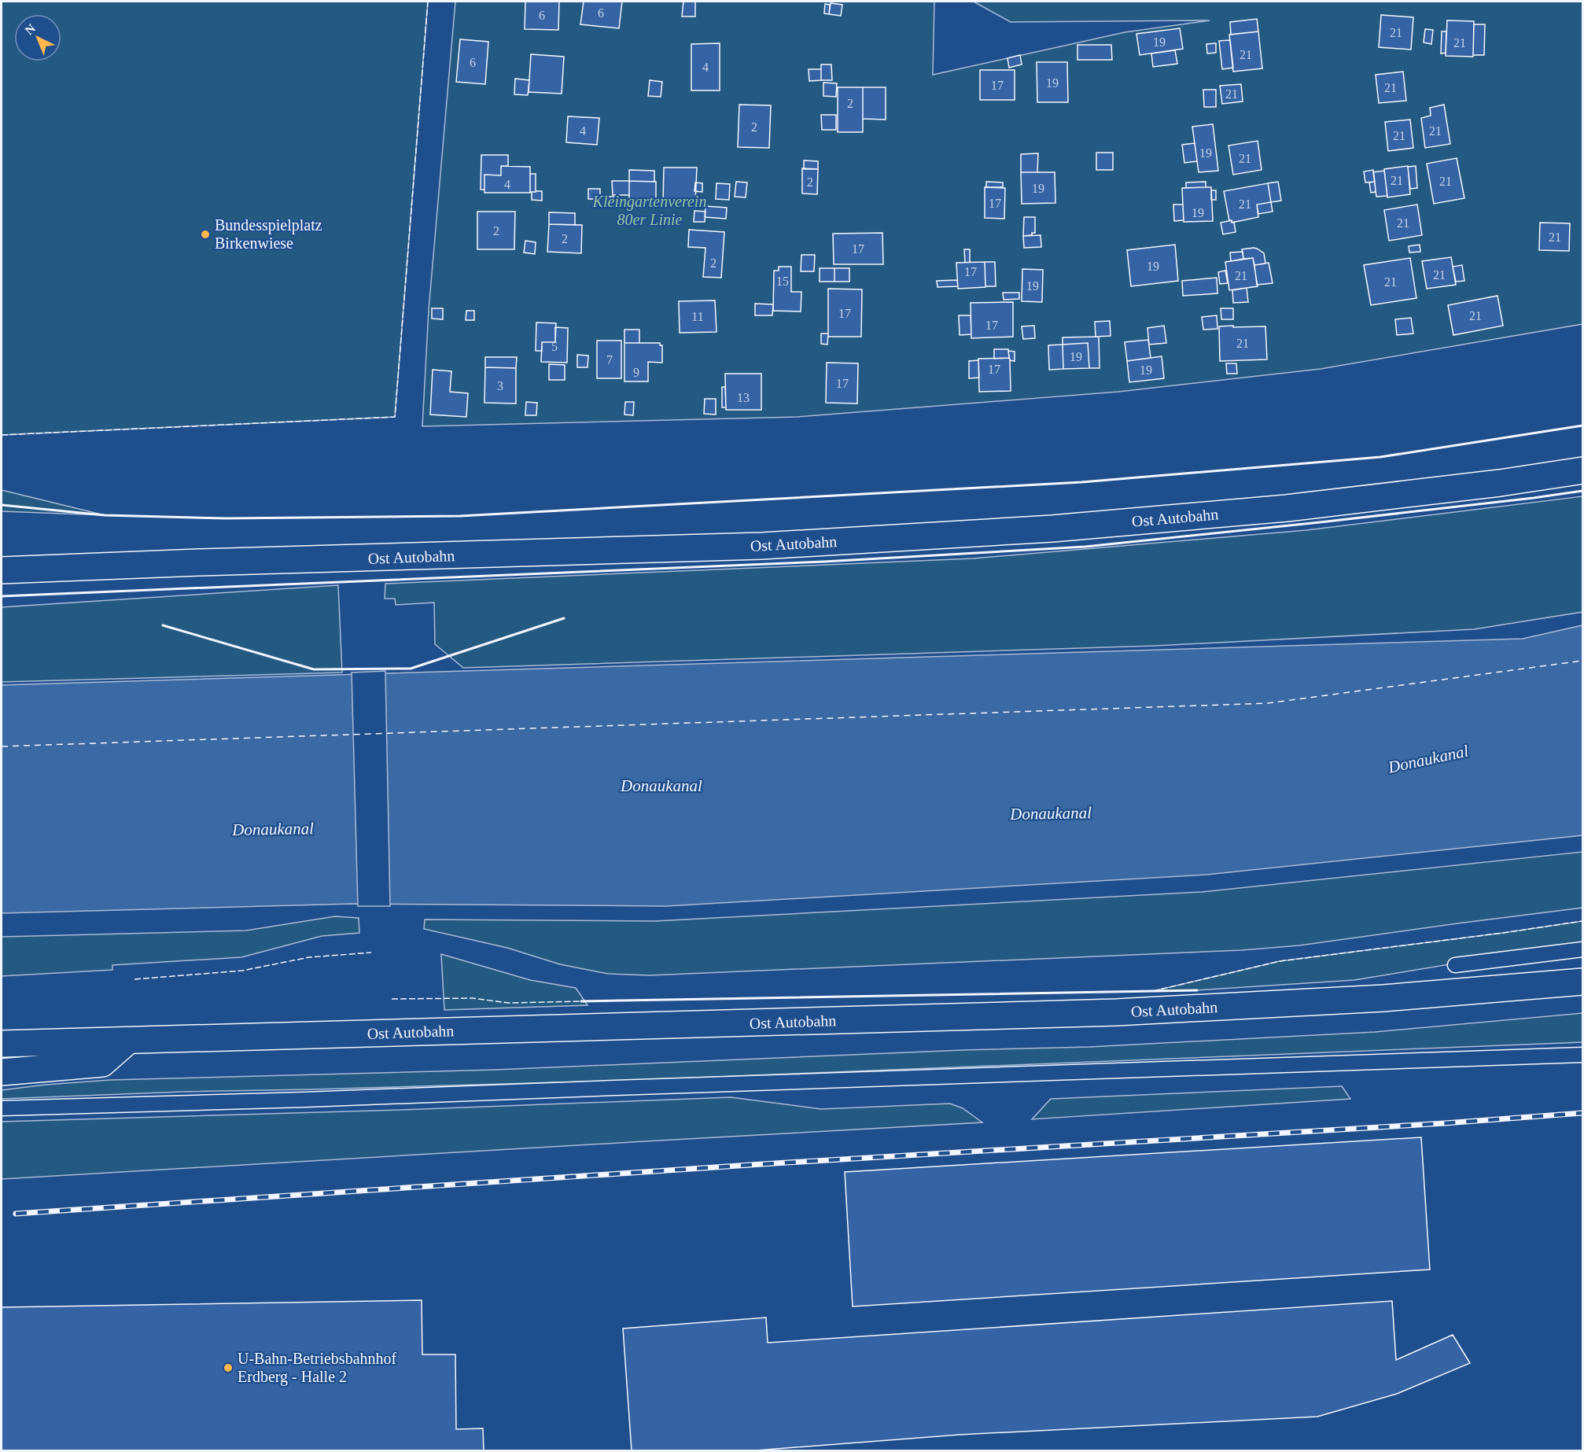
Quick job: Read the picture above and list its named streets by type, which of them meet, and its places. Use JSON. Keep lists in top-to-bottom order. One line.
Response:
{"streets":{"highway":["Ost Autobahn"]},"water":["Donaukanal"],"parks":["Kleingartenverein 80er Linie"],"places":["Bundesspielplatz Birkenwiese","U-Bahn-Betriebsbahnhof Erdberg - Halle 2"],"house_numbers":["6","6","21","19","21","21","6","4","19","17","21","21","2","2","4","21","21","19","21","21","21","2","4","19","17","21","19","21","2","21","2","17","2","19","17","21","21","15","21","19","17","21","11","17","21","5","19","7","17","19","9","17","3","13"],"north":"top left"}
